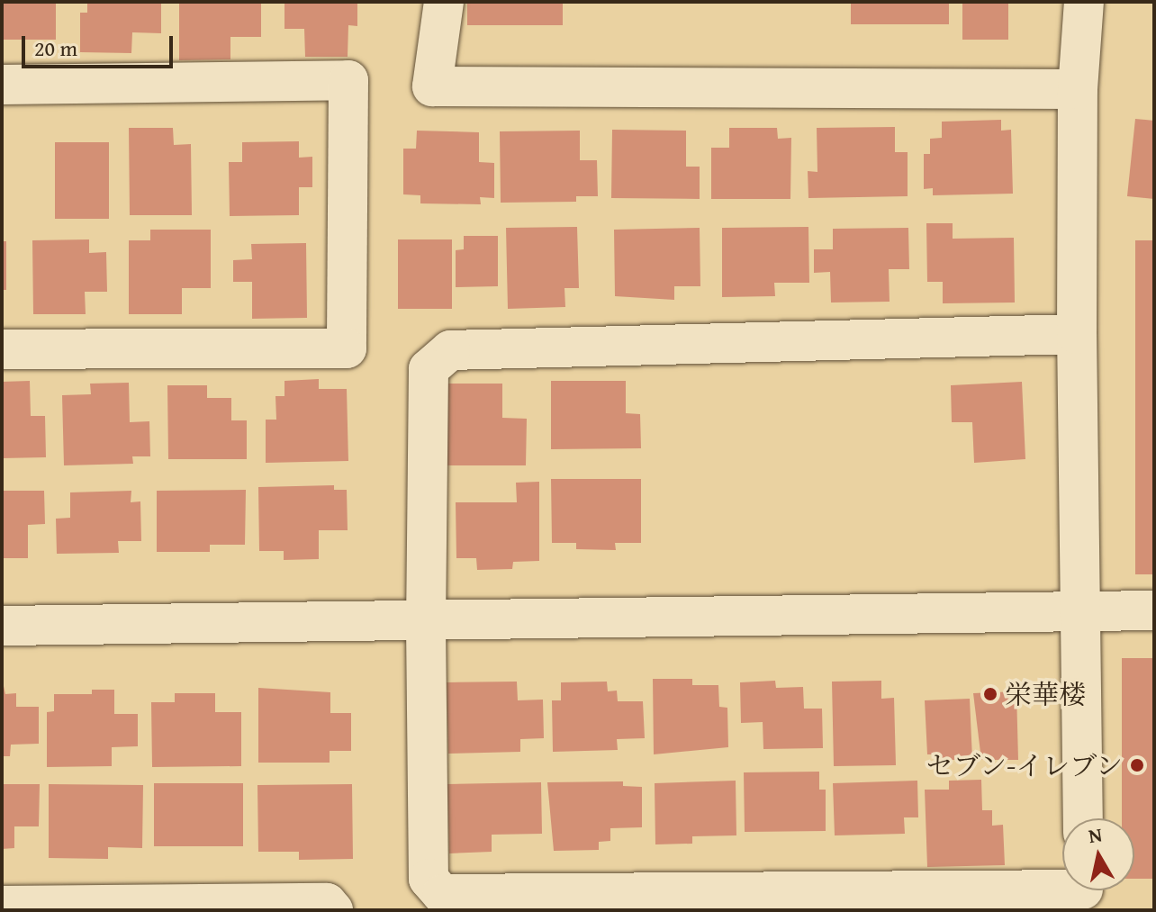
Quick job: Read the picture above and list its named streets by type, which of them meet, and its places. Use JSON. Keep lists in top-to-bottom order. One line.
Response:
{"places":["栄華楼","セブン-イレブン"],"scale_bar":"20 m","north":"top"}
